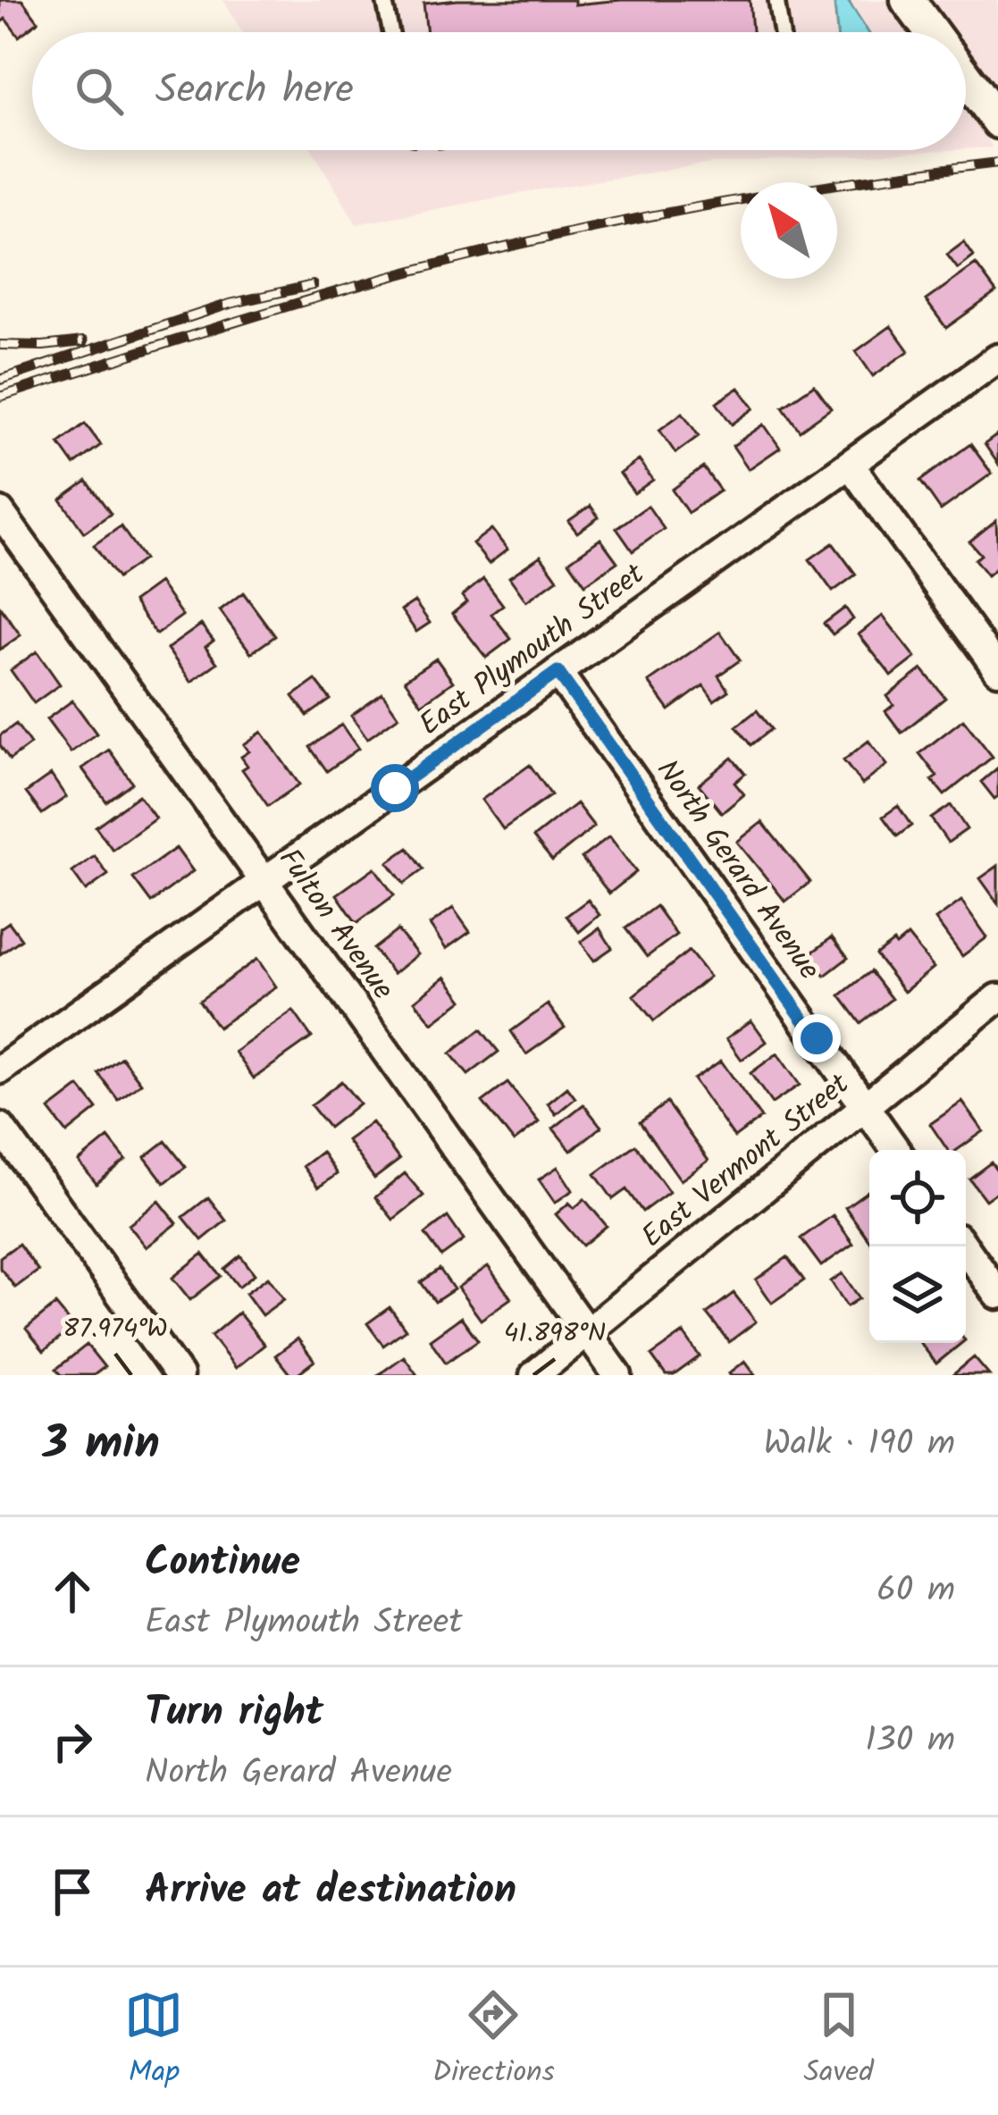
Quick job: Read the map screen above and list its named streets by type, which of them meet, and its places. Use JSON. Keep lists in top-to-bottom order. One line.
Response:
{"streets":{"street":["East Plymouth Street","North Gerard Avenue","Fulton Avenue","East Vermont Street"]},"crossings":[["East Plymouth Street","North Gerard Avenue"],["East Plymouth Street","Fulton Avenue"],["North Gerard Avenue","East Vermont Street"],["Fulton Avenue","East Vermont Street"]],"north":"top left","page":{"search":"Search here","heading":["3 min","Walk · 190 m"],"list":[["Continue","East Plymouth Street","60 m"],["Turn right","North Gerard Avenue","130 m"],"Arrive at destination"],"nav":["Map","Directions","Saved"]},"coordinates":["87.974°W","41.898°N"]}
